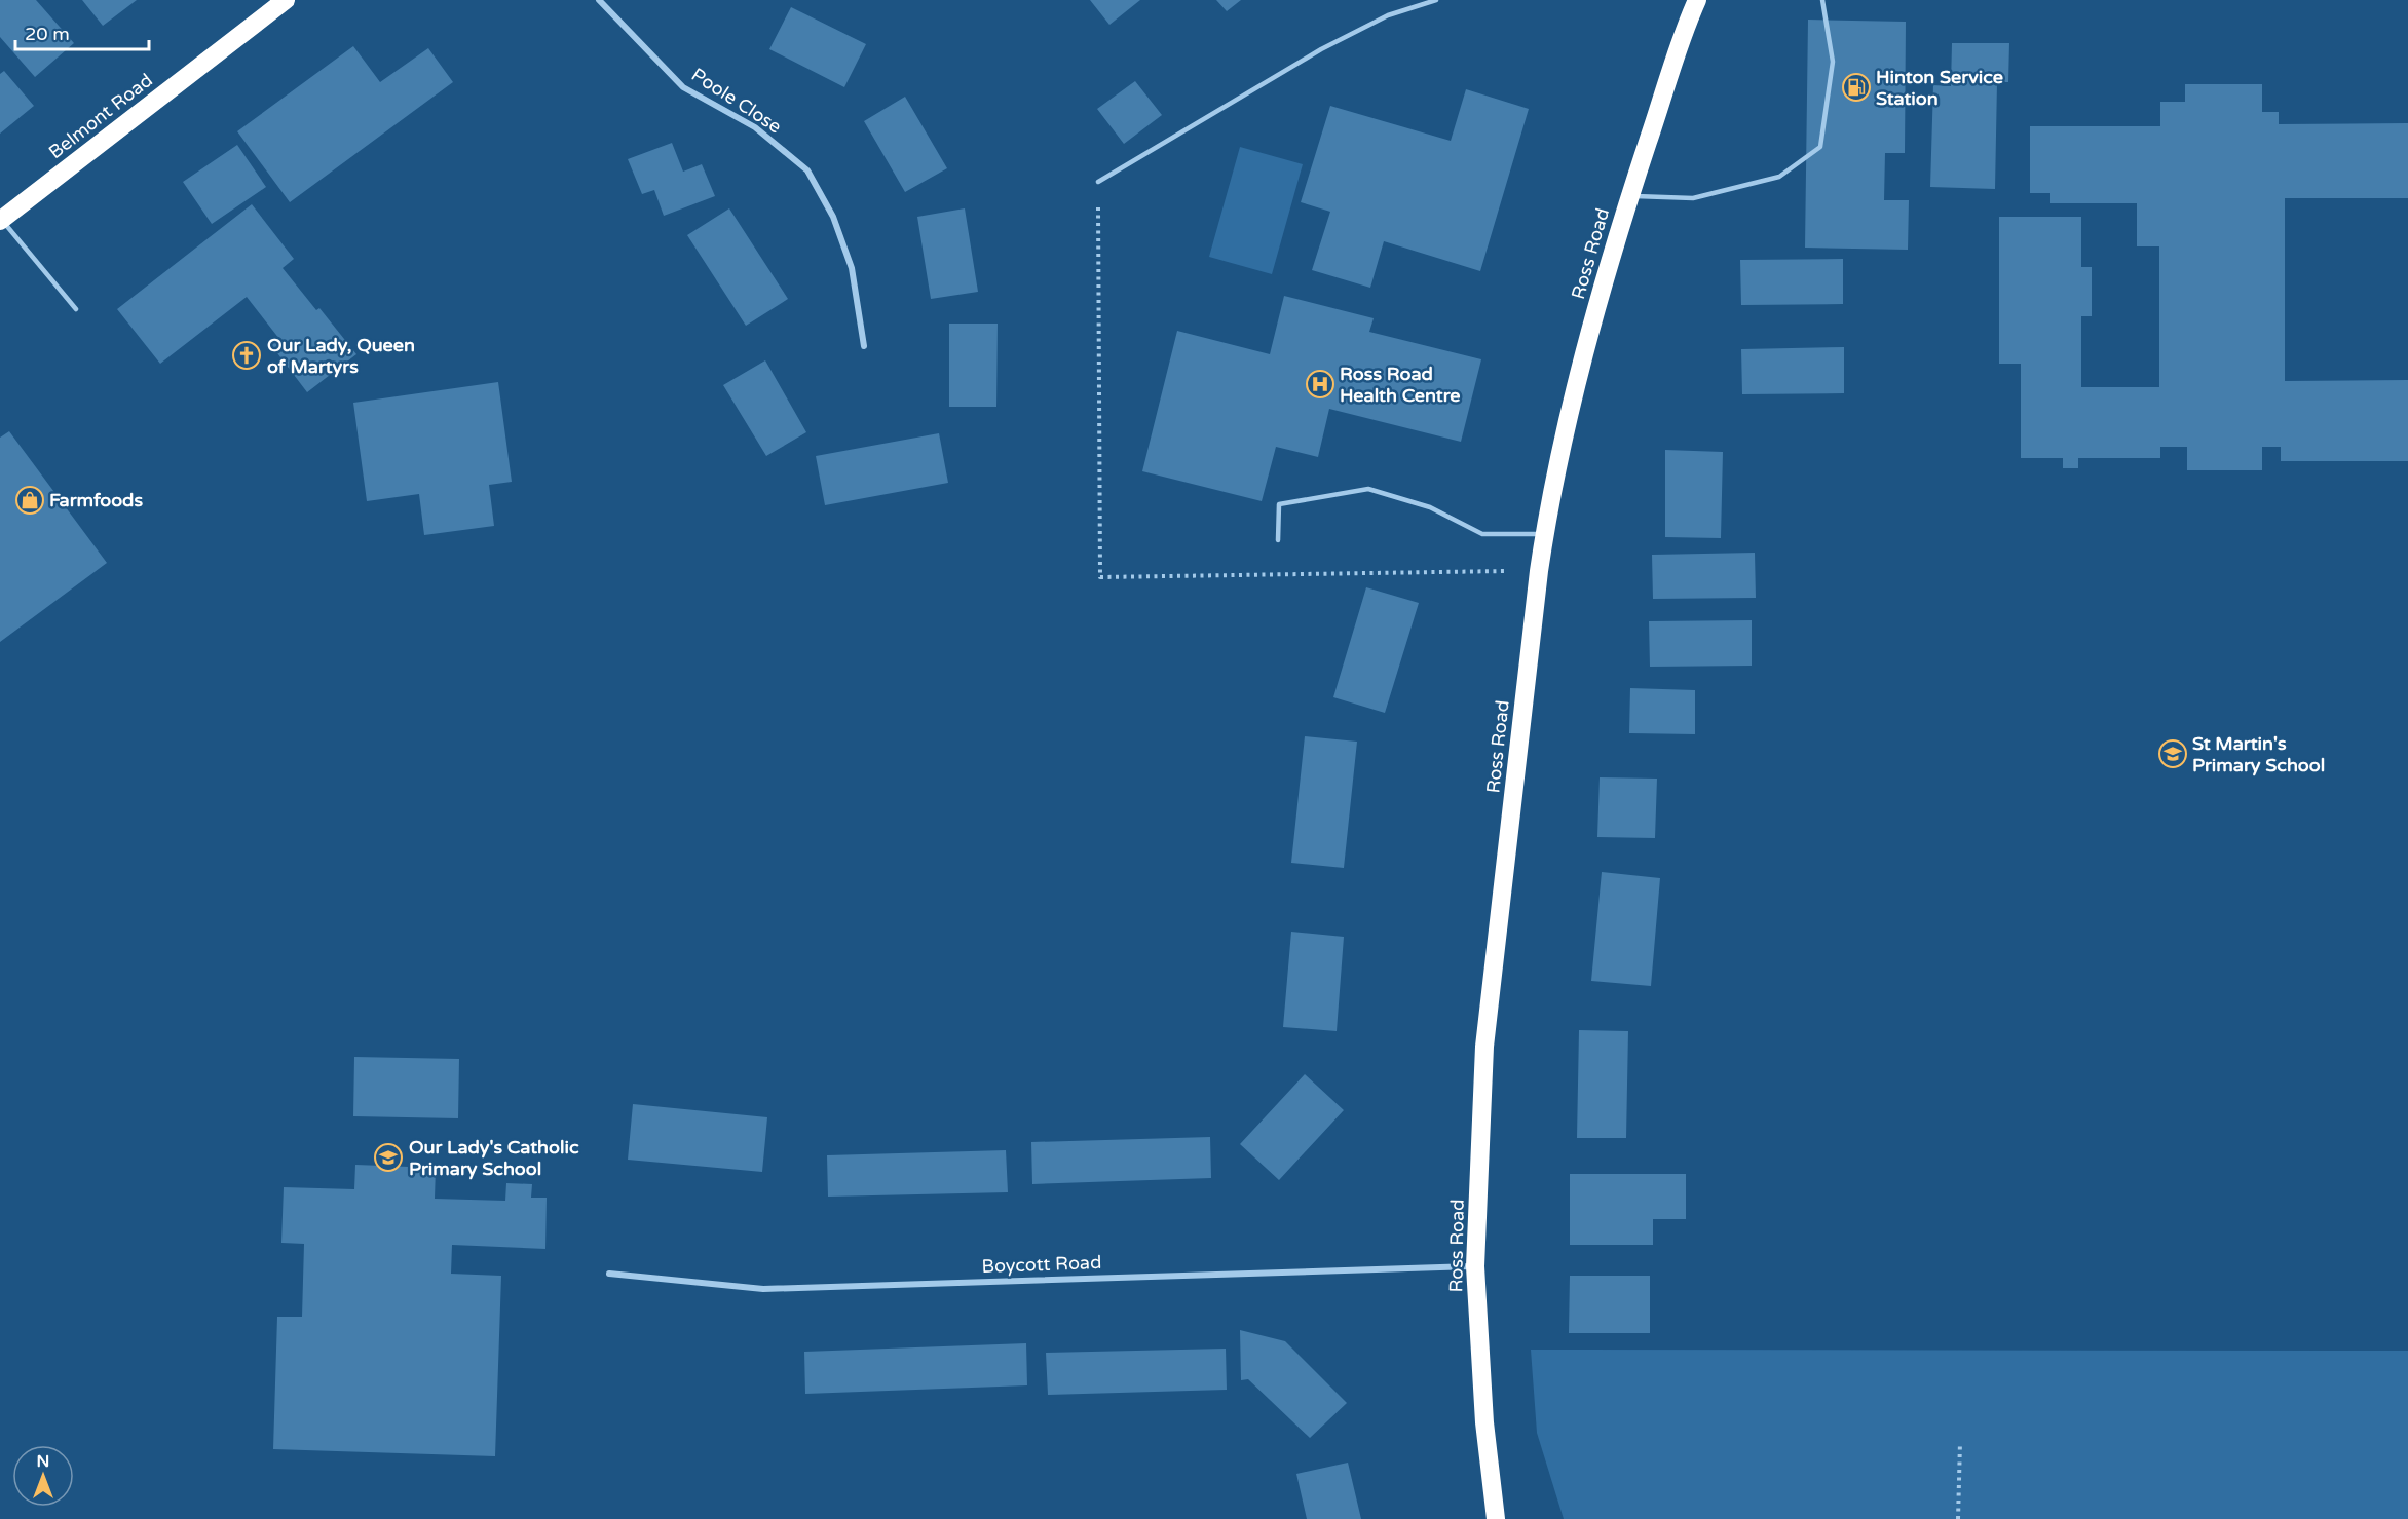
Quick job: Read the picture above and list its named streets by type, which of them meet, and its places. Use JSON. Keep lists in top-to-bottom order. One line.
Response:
{"streets":{"highway":["Belmont Road","Ross Road"],"street":["Poole Close","Boycott Road"]},"crossings":[["Ross Road","Boycott Road"]],"places":{"fuel station":["Hinton Service Station"],"church":["Our Lady, Queen of Martyrs"],"hospital":["Ross Road Health Centre"],"shop":["Farmfoods"],"school or university":["St Martin's Primary School","Our Lady's Catholic Primary School"]},"scale_bar":"20 m","north":"top"}
